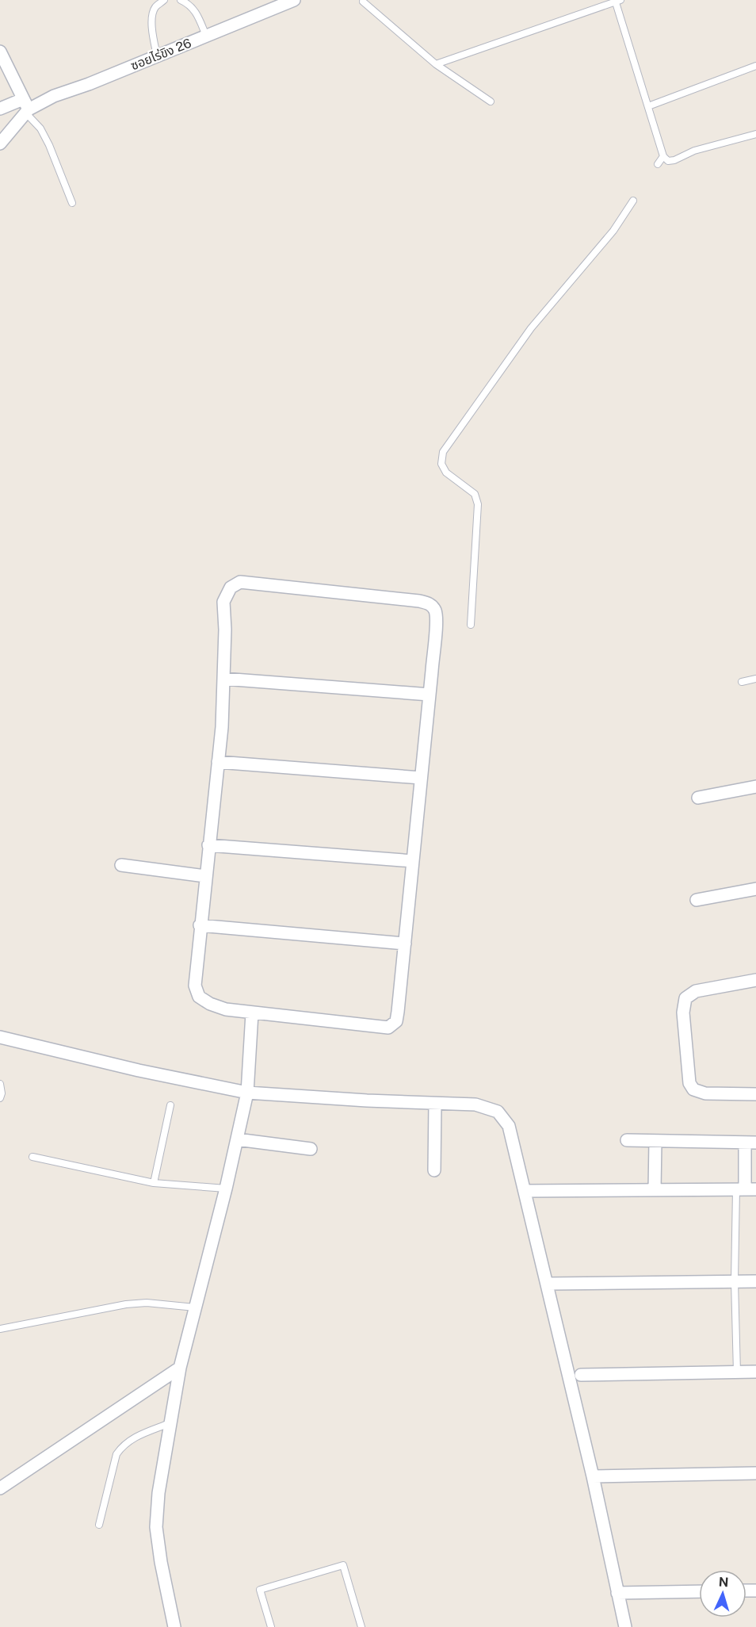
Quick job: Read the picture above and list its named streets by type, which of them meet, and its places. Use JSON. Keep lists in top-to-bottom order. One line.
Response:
{"streets":{"street":["ซอยไร่ขิง 26"]},"north":"top"}
